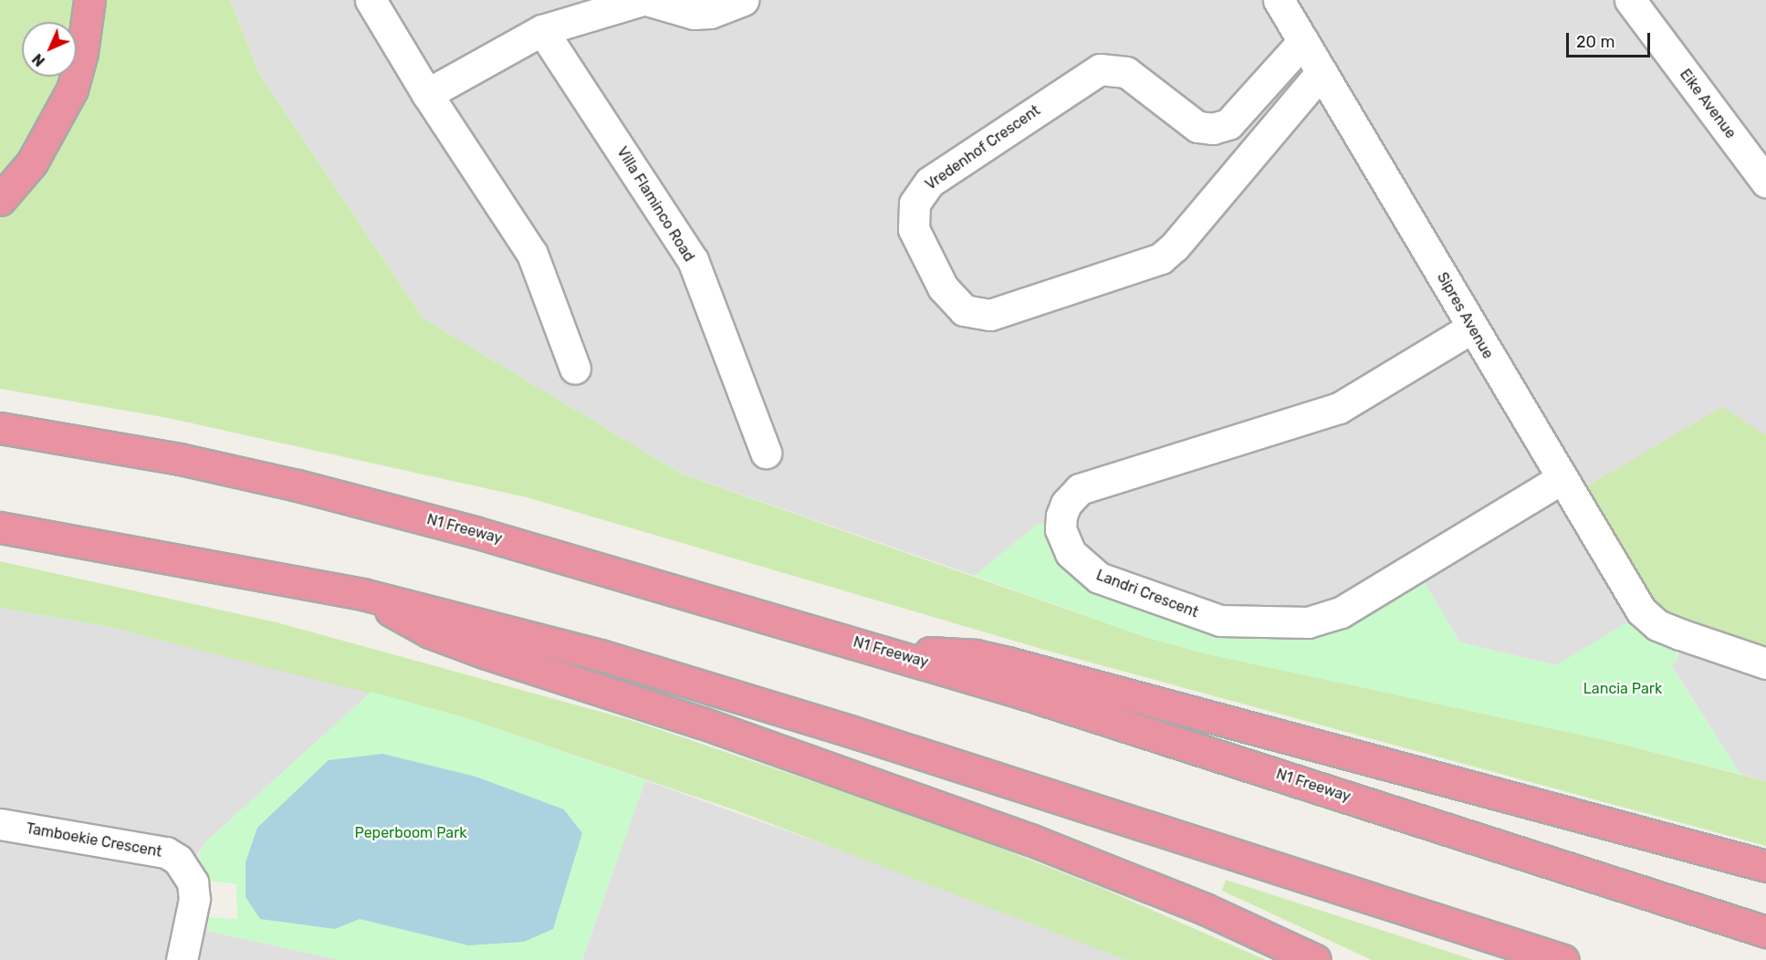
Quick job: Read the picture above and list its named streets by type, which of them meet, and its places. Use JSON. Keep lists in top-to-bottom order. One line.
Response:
{"streets":{"highway":["N1 Freeway"],"street":["Eike Avenue","Vredenhof Crescent","Villa Flaminco Road","Sipres Avenue","Landri Crescent","Tamboekie Crescent"]},"crossings":[["Vredenhof Crescent","Sipres Avenue"],["Sipres Avenue","Landri Crescent"]],"parks":["Lancia Park","Peperboom Park"],"scale_bar":"20 m","north":"bottom left"}
